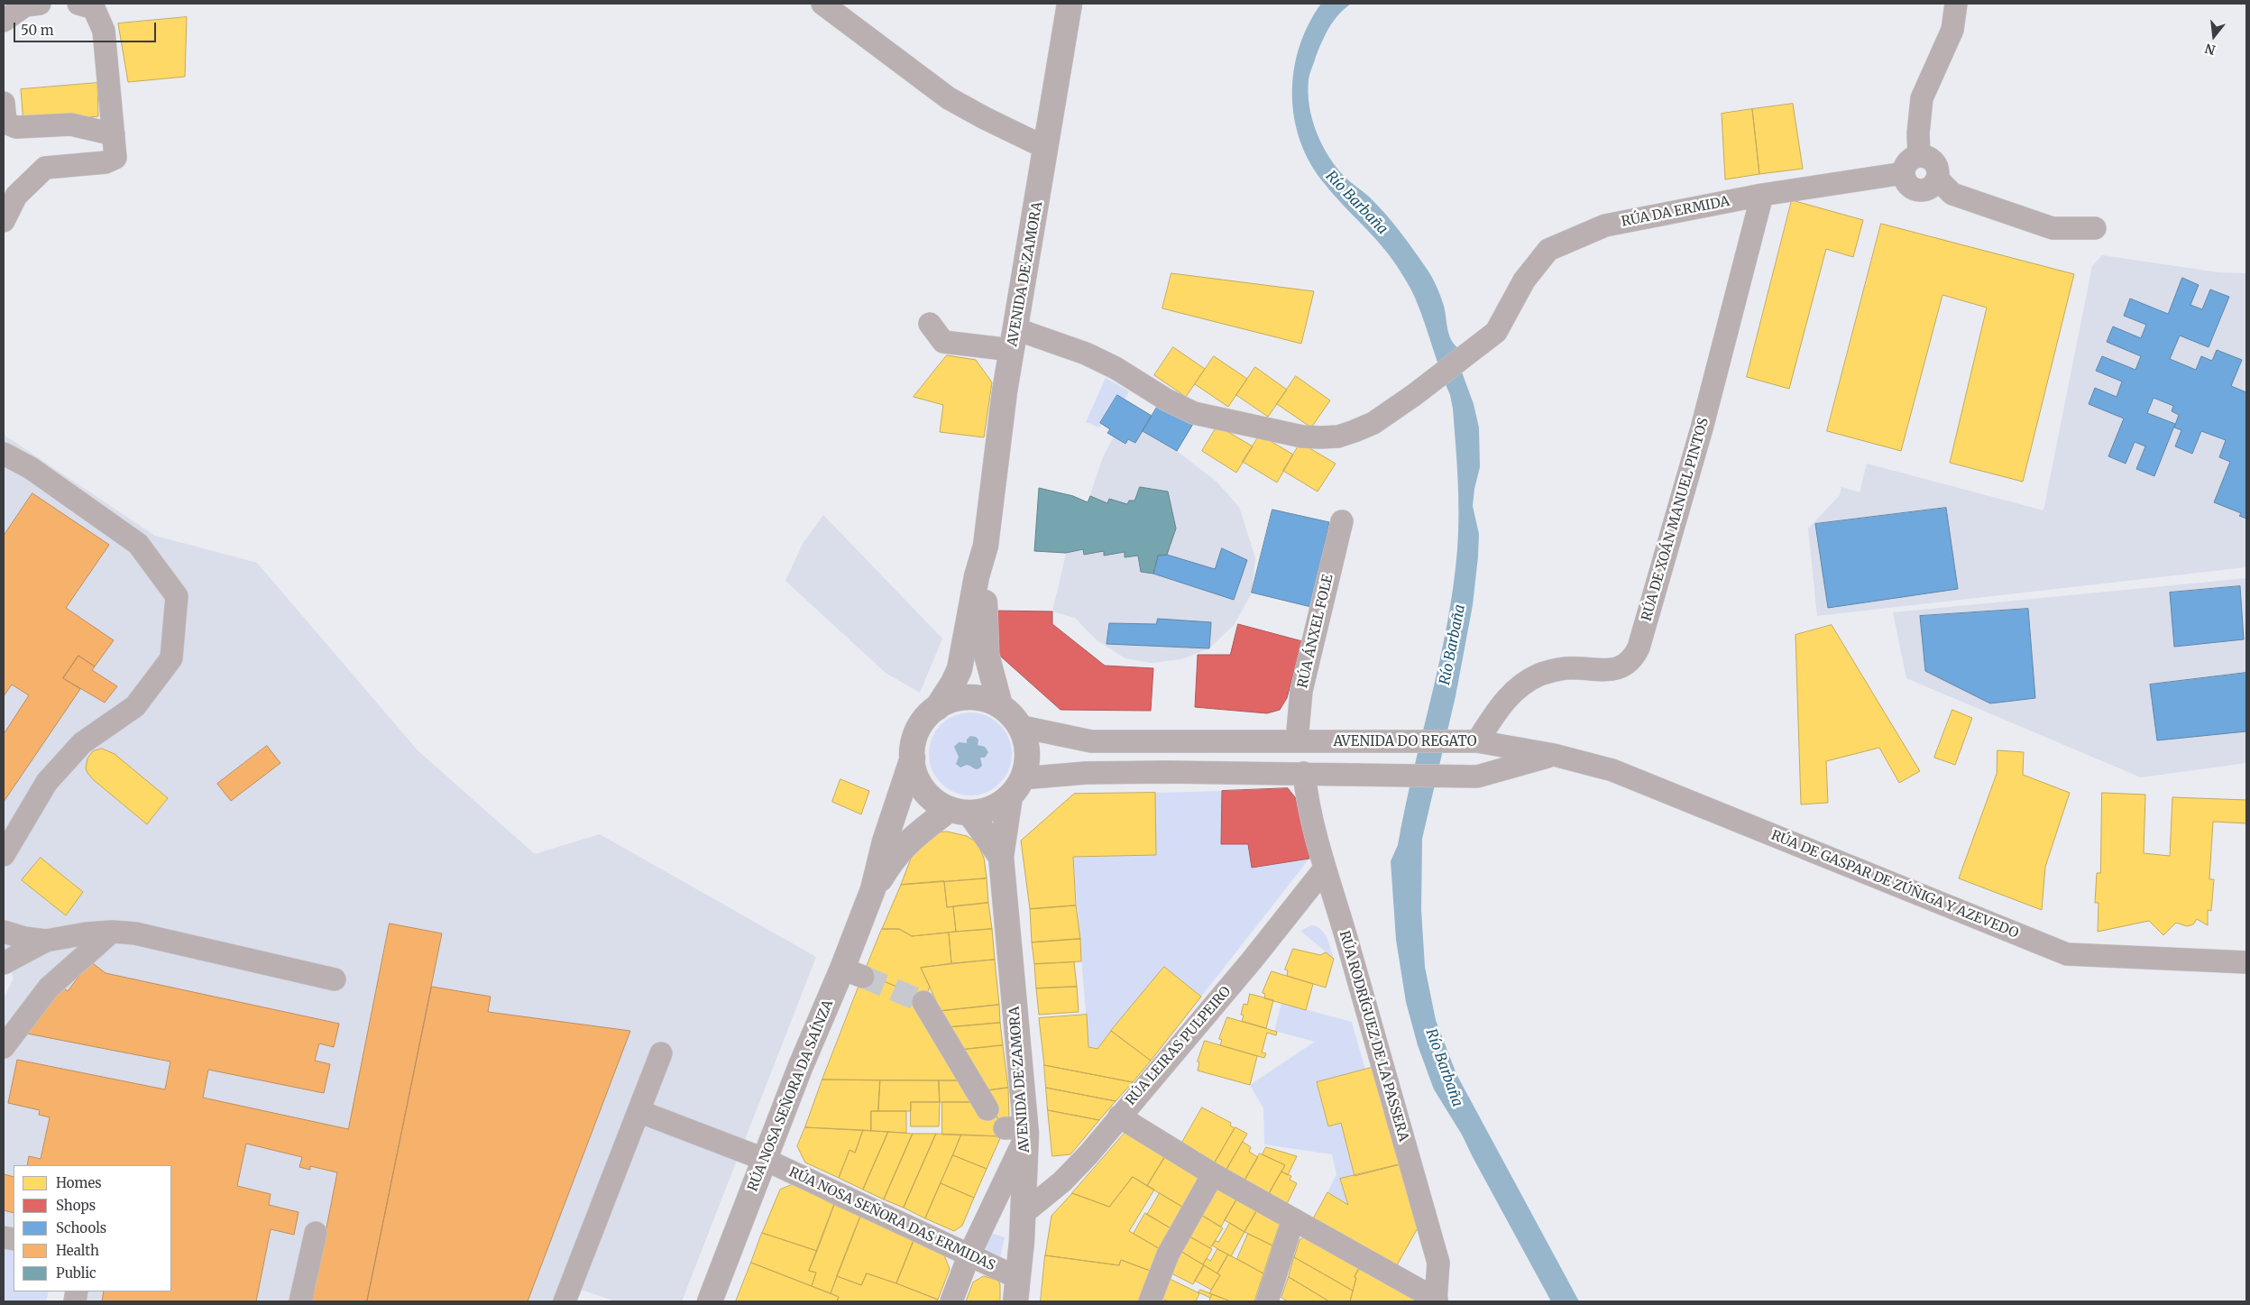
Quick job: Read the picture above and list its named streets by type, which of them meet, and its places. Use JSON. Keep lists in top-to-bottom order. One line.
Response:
{"streets":{"street":["RÚA DA ERMIDA","AVENIDA DE ZAMORA","RÚA DE XOÁN MANUEL PINTOS","RÚA ÁNXEL FOLE","AVENIDA DO REGATO","RÚA DE GASPAR DE ZÚÑIGA Y AZEVEDO","RÚA RODRÍGUEZ DE LA PASSERA","RÚA LEIRAS PULPEIRO","RÚA NOSA SEÑORA DA SAÍNZA","RÚA NOSA SEÑORA DAS ERMIDAS"]},"crossings":[["RÚA DA ERMIDA","AVENIDA DE ZAMORA"],["RÚA DA ERMIDA","RÚA DE XOÁN MANUEL PINTOS"],["AVENIDA DE ZAMORA","AVENIDA DO REGATO"],["AVENIDA DE ZAMORA","RÚA LEIRAS PULPEIRO"],["AVENIDA DE ZAMORA","RÚA NOSA SEÑORA DAS ERMIDAS"],["RÚA DE XOÁN MANUEL PINTOS","AVENIDA DO REGATO"],["RÚA ÁNXEL FOLE","AVENIDA DO REGATO"],["AVENIDA DO REGATO","RÚA DE GASPAR DE ZÚÑIGA Y AZEVEDO"],["RÚA RODRÍGUEZ DE LA PASSERA","RÚA LEIRAS PULPEIRO"],["RÚA NOSA SEÑORA DA SAÍNZA","RÚA NOSA SEÑORA DAS ERMIDAS"]],"water":["Río Barbaña"],"legend":["Homes","Shops","Schools","Health","Public"],"scale_bar":"50 m","north":"bottom"}
